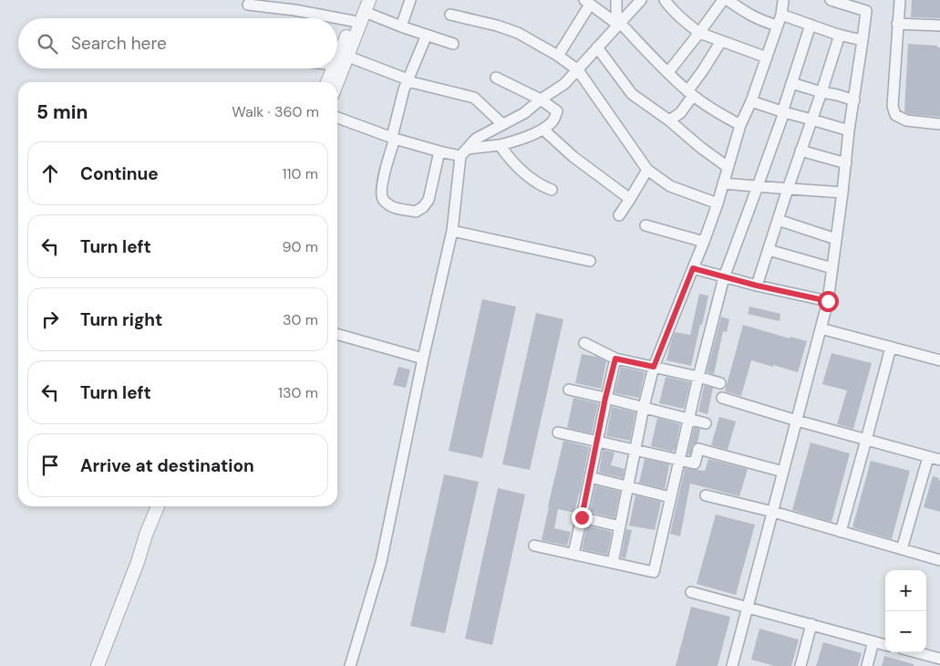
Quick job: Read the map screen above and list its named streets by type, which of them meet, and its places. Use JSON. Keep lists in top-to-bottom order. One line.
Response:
{"page":{"search":"Search here","heading":["5 min","Walk · 360 m"],"list":[["Continue","110 m"],["Turn left","90 m"],["Turn right","30 m"],["Turn left","130 m"],"Arrive at destination"],"map_buttons":["+","−"]}}
